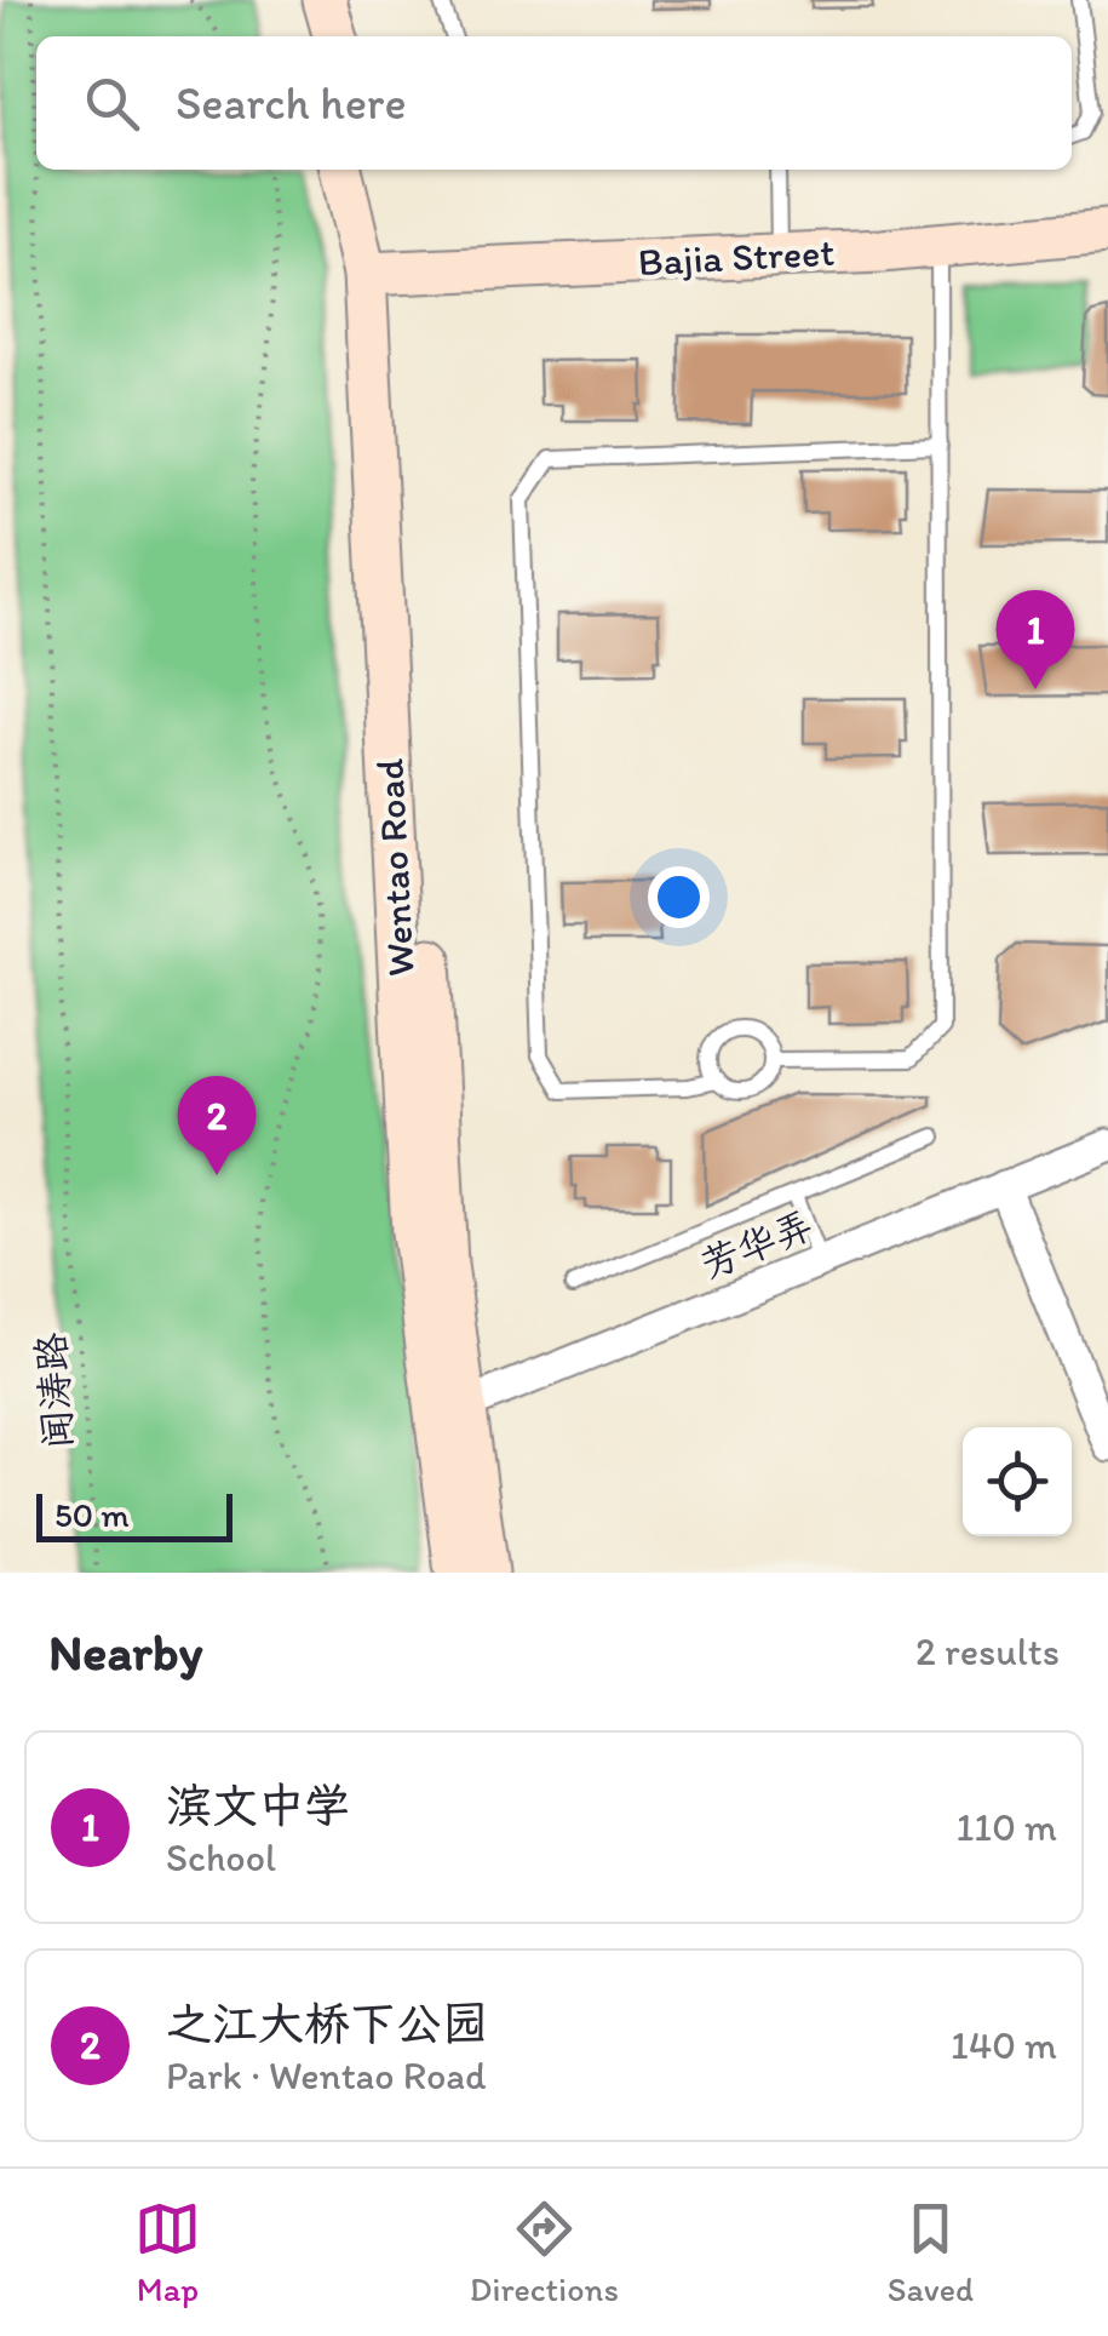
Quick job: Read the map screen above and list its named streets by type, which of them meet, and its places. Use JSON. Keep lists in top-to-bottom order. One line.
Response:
{"streets":{"main road":["Bajia Street","Wentao Road"],"street":["芳华弄"],"path":["闻涛路"]},"crossings":[["Bajia Street","Wentao Road"],["Wentao Road","芳华弄"]],"scale_bar":"50 m","page":{"search":"Search here","pins":["1","2"],"scale":"50 m","heading":["Nearby","2 results"],"list":[{"mark":"1","name":"滨文中学","note":"School","value":"110 m"},{"mark":"2","name":"之江大桥下公园","note":"Park · Wentao Road","value":"140 m"}],"nav":["Map","Directions","Saved"]}}
